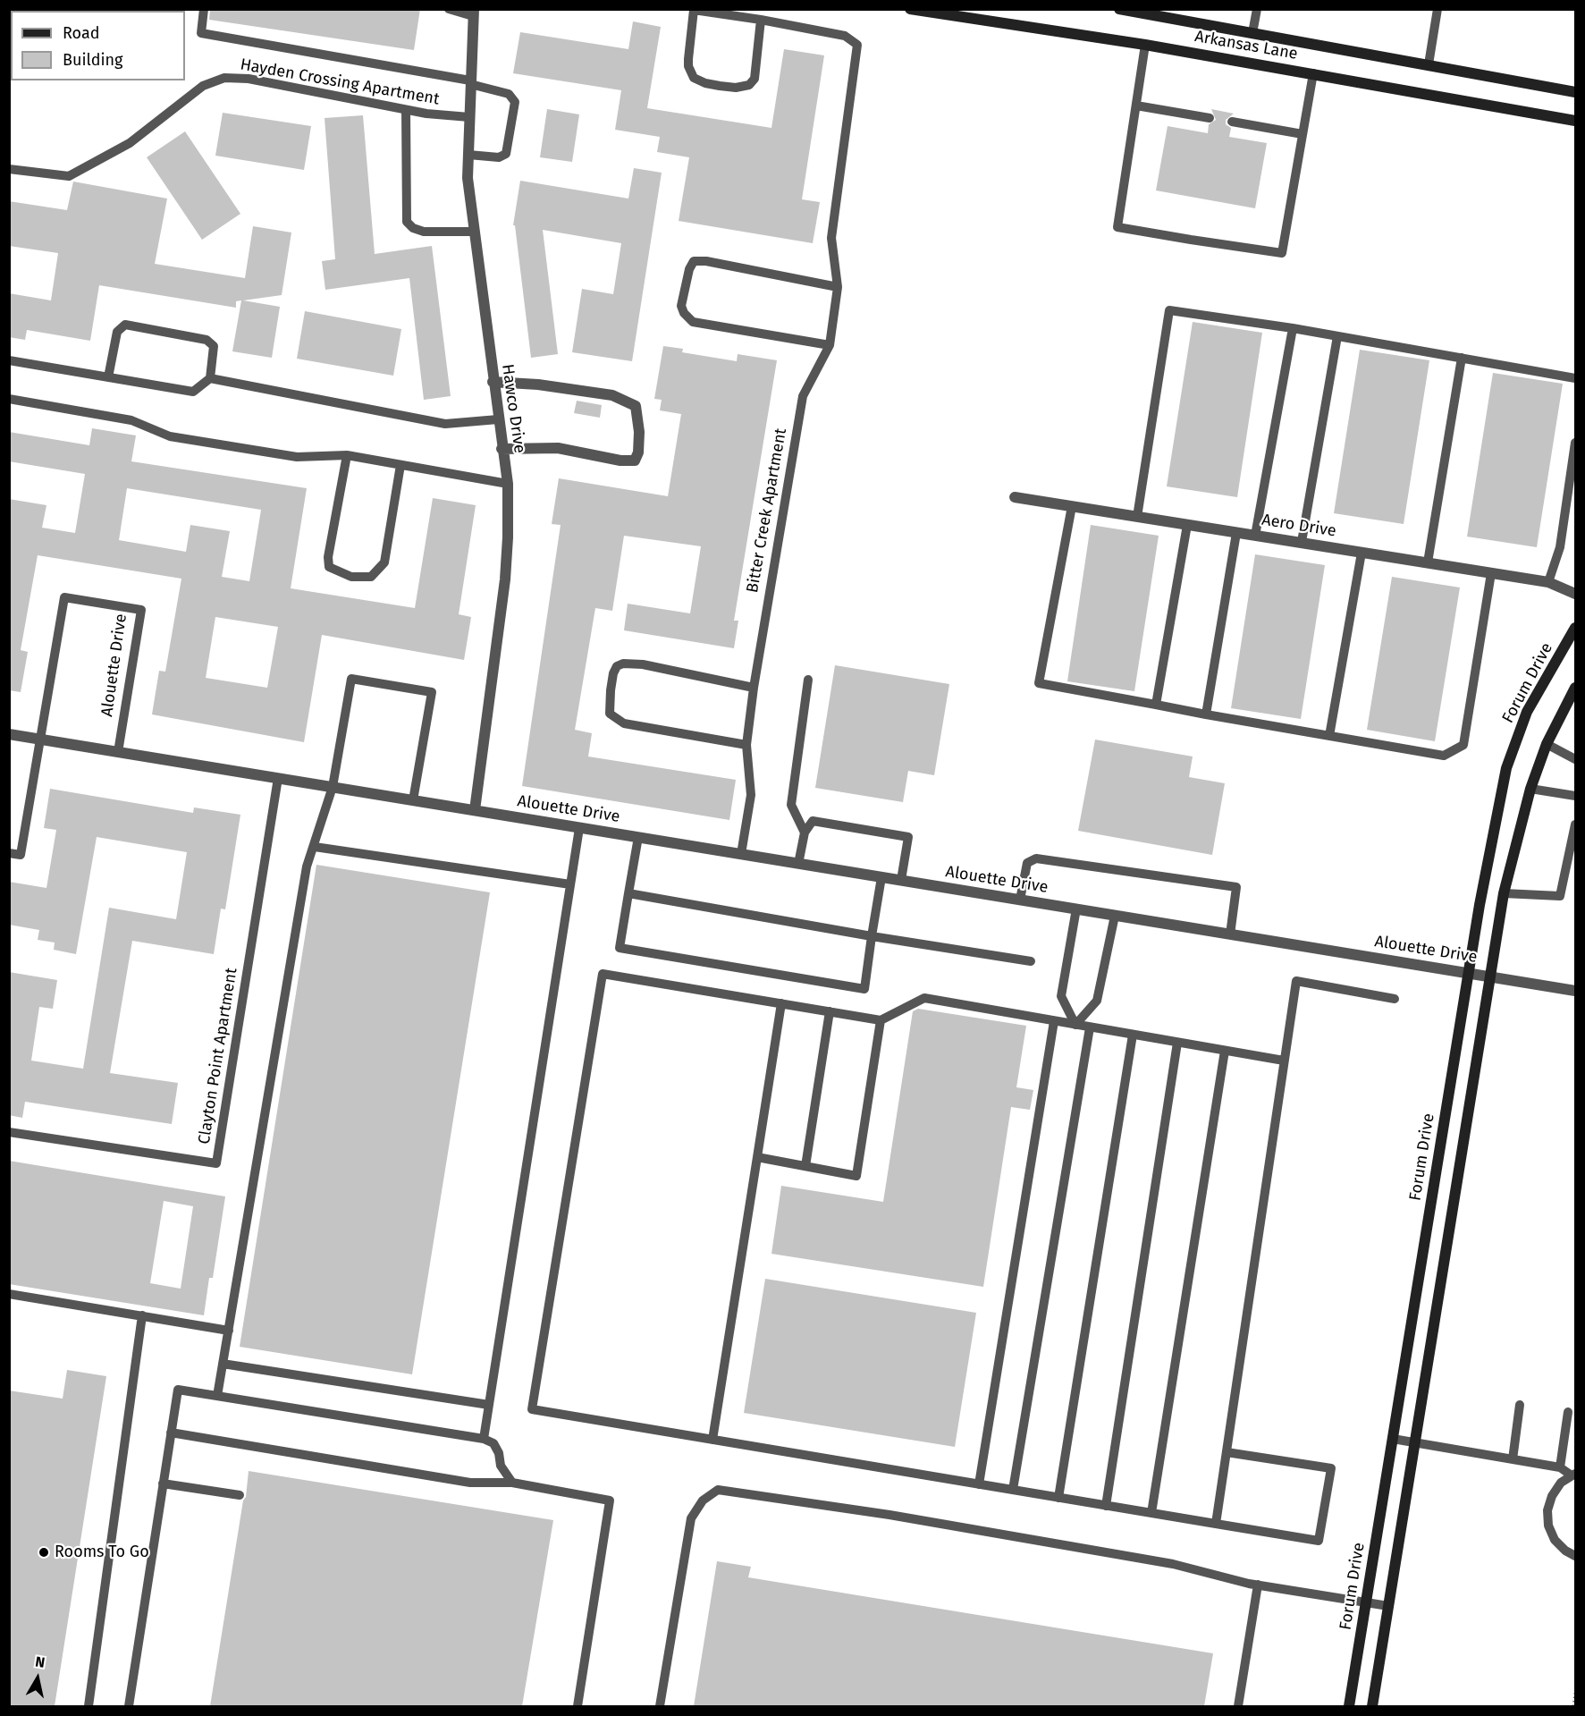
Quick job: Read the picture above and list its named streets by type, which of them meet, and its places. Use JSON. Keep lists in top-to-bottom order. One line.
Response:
{"streets":{"street":["Arkansas Lane","Hawco Drive","Aero Drive","Alouette Drive","Forum Drive"],"lane":["Hayden Crossing Apartment","Bitter Creek Apartment","Clayton Point Apartment"]},"crossings":[["Hayden Crossing Apartment","Hawco Drive"],["Hawco Drive","Alouette Drive"],["Bitter Creek Apartment","Alouette Drive"],["Alouette Drive","Forum Drive"],["Alouette Drive","Clayton Point Apartment"]],"places":["Rooms To Go"],"legend":["Road","Building"],"north":"top"}
